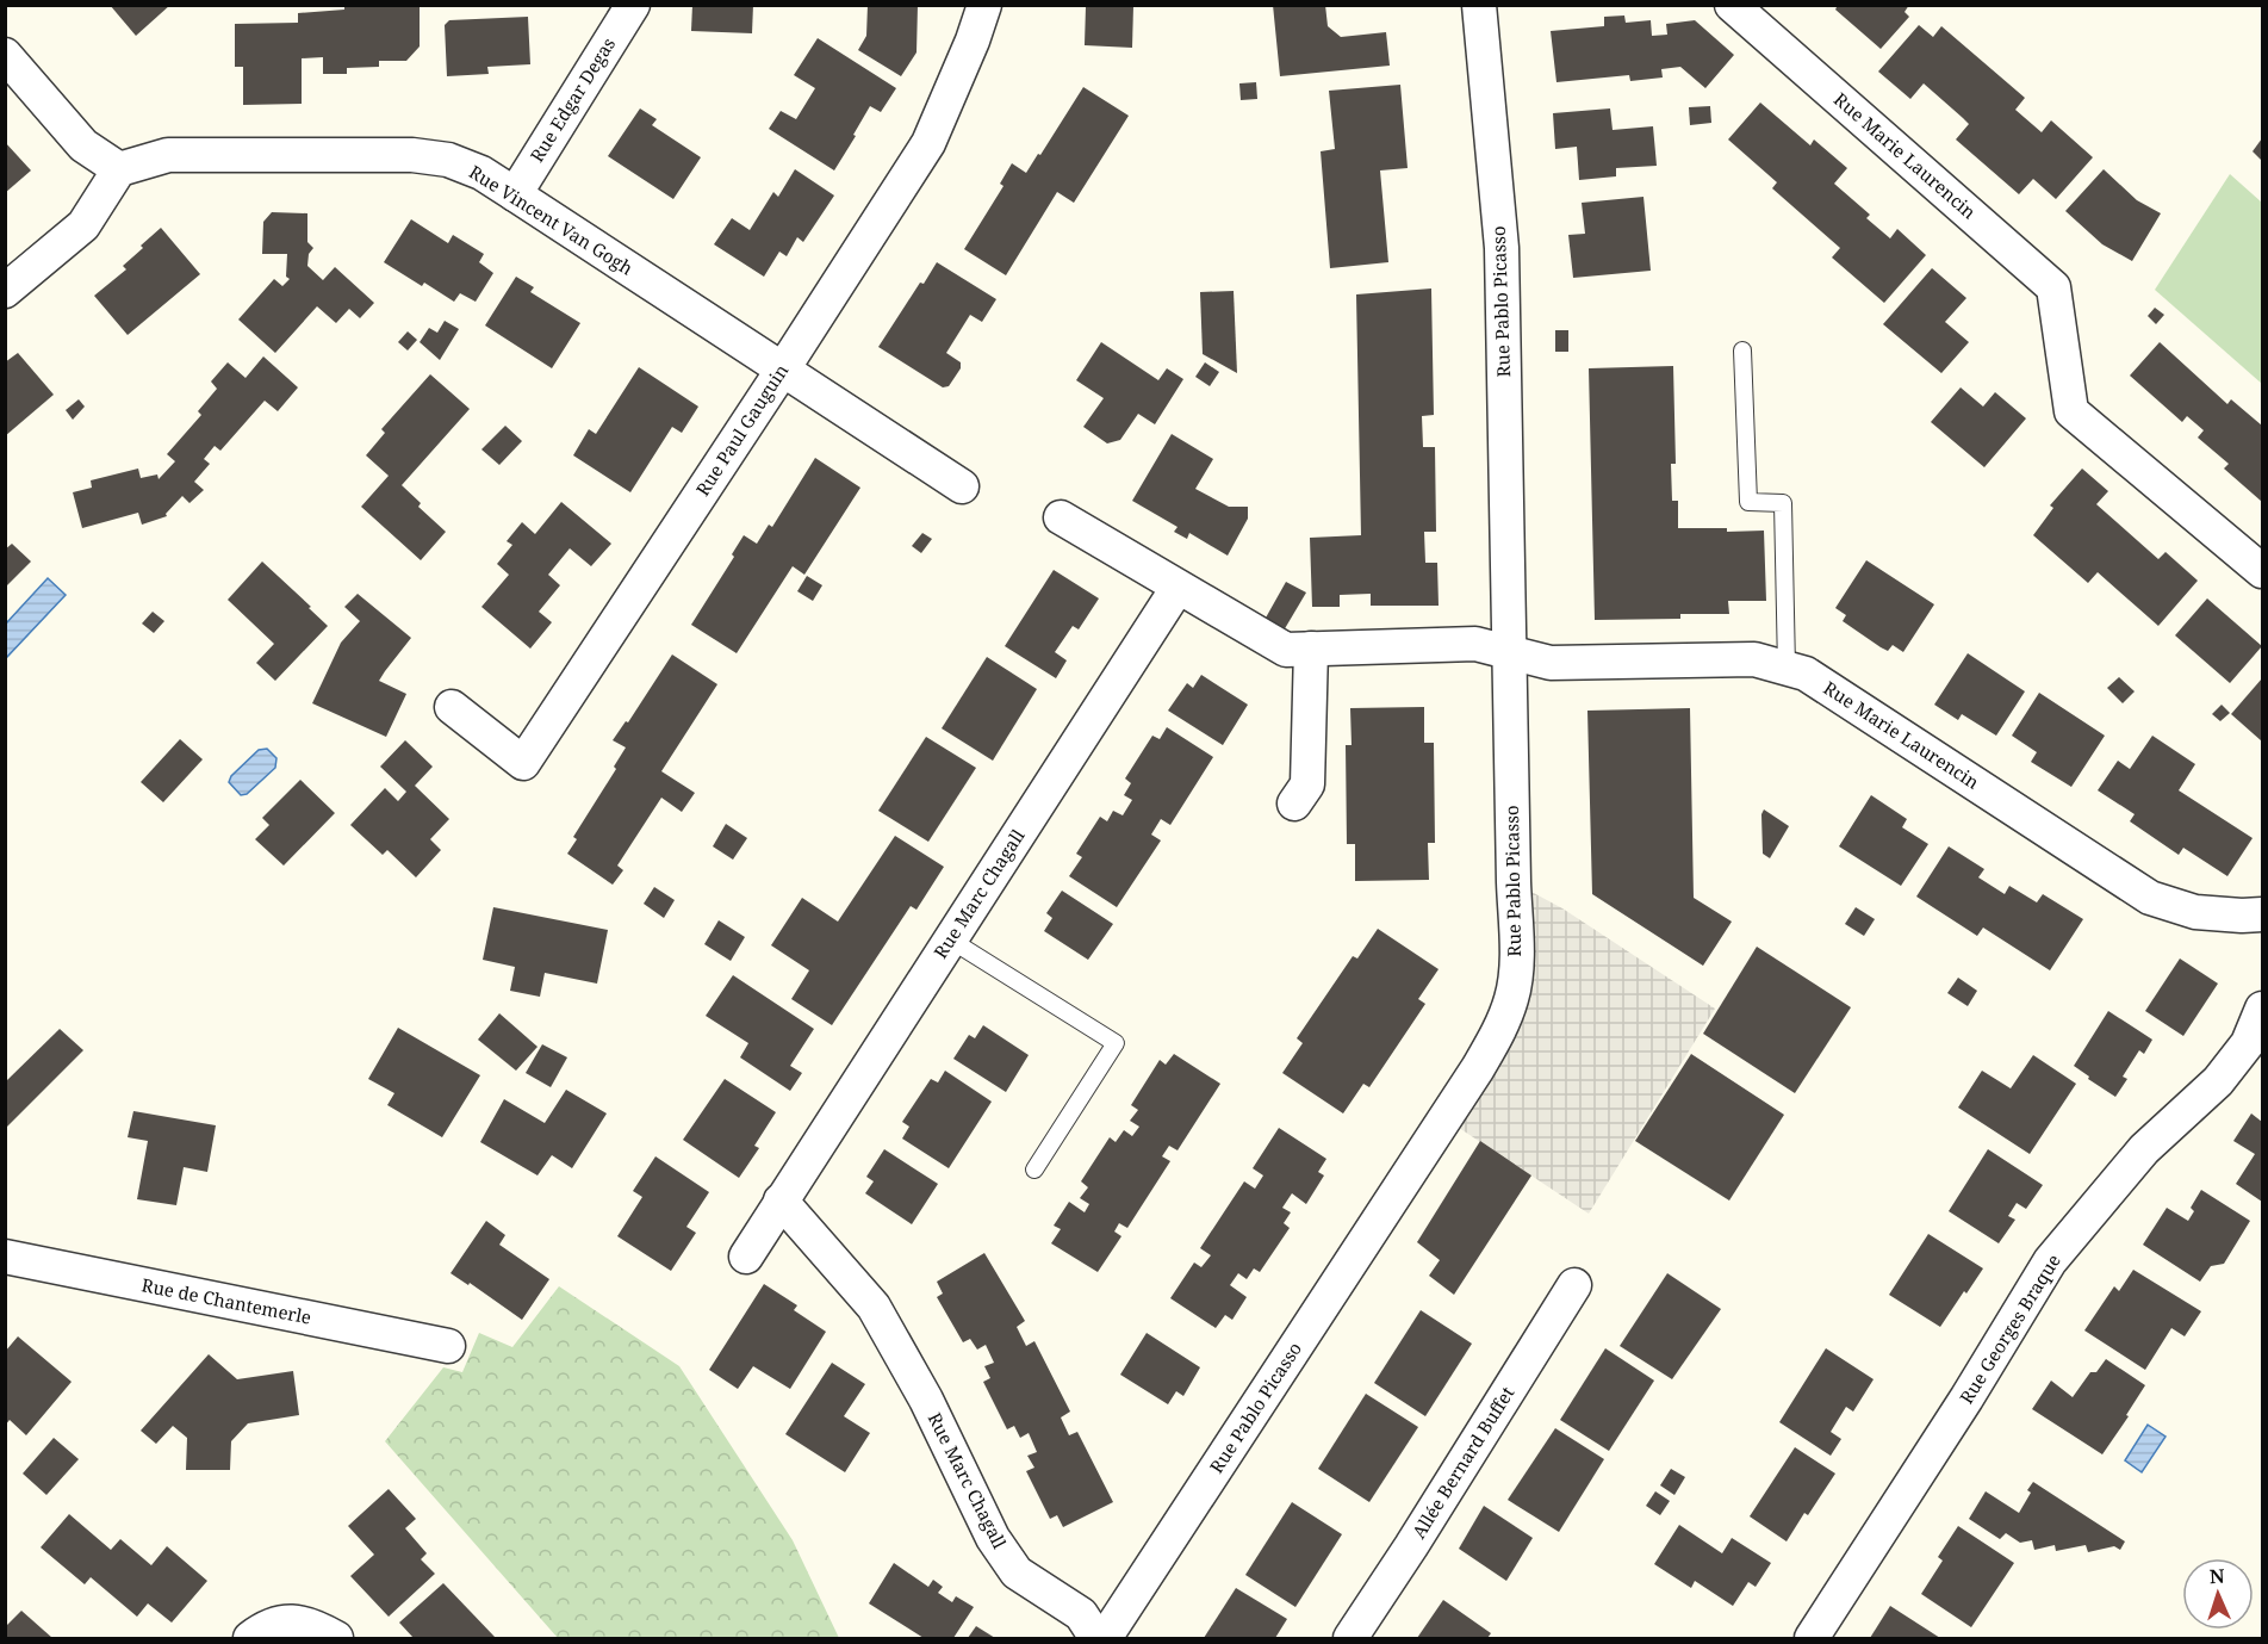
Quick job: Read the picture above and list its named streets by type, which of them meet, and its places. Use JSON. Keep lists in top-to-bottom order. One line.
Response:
{"streets":{"street":["Rue Edgar Degas","Rue Marie Laurencin","Rue Vincent Van Gogh","Rue Pablo Picasso","Rue Paul Gauguin","Rue Marc Chagall","Rue de Chantemerle","Rue Georges Braque","Allée Bernard Buffet"]},"crossings":[["Rue Edgar Degas","Rue Vincent Van Gogh"],["Rue Marie Laurencin","Rue Pablo Picasso"],["Rue Vincent Van Gogh","Rue Paul Gauguin"]],"north":"top"}
